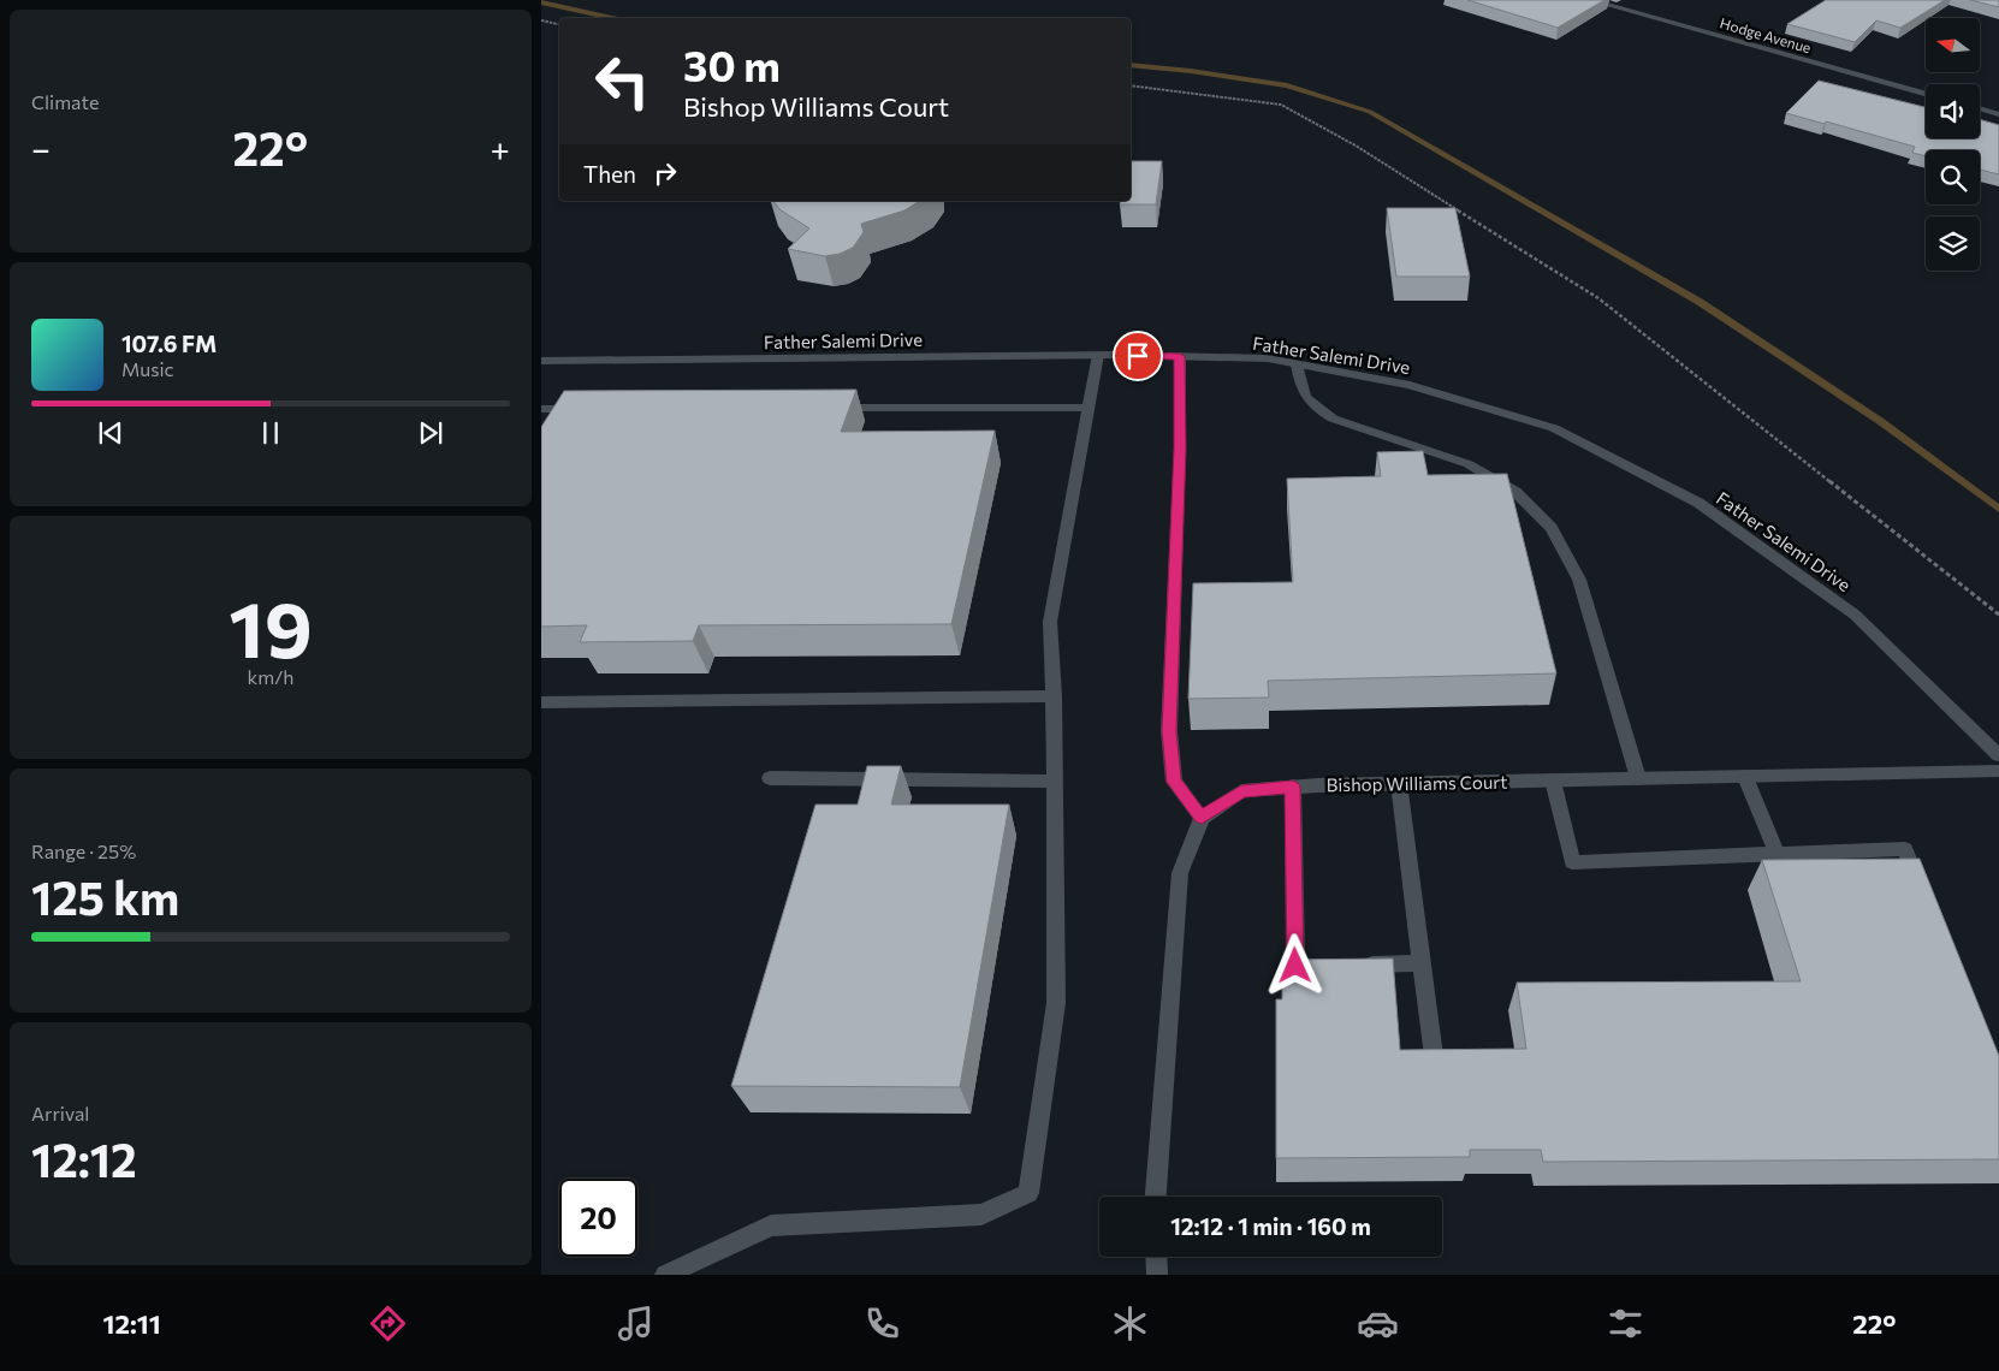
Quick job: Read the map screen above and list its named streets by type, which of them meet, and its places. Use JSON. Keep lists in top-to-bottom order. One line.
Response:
{"streets":{"main road":["Hodge Avenue","Father Salemi Drive","Bishop Williams Court"]},"north":"left","page":{"tile":["Climate",["19","km/h"],["Range · 25%","125 km"],["Arrival","12:12"]],"turn":["30 m","Bishop Williams Court"],"heat":["−","22°","+"],"then":"Then","song":["107.6 FM","Music"],"limit":"20","trip":"12:12 · 1 min · 160 m","tabs":["12:11","22°"]}}
